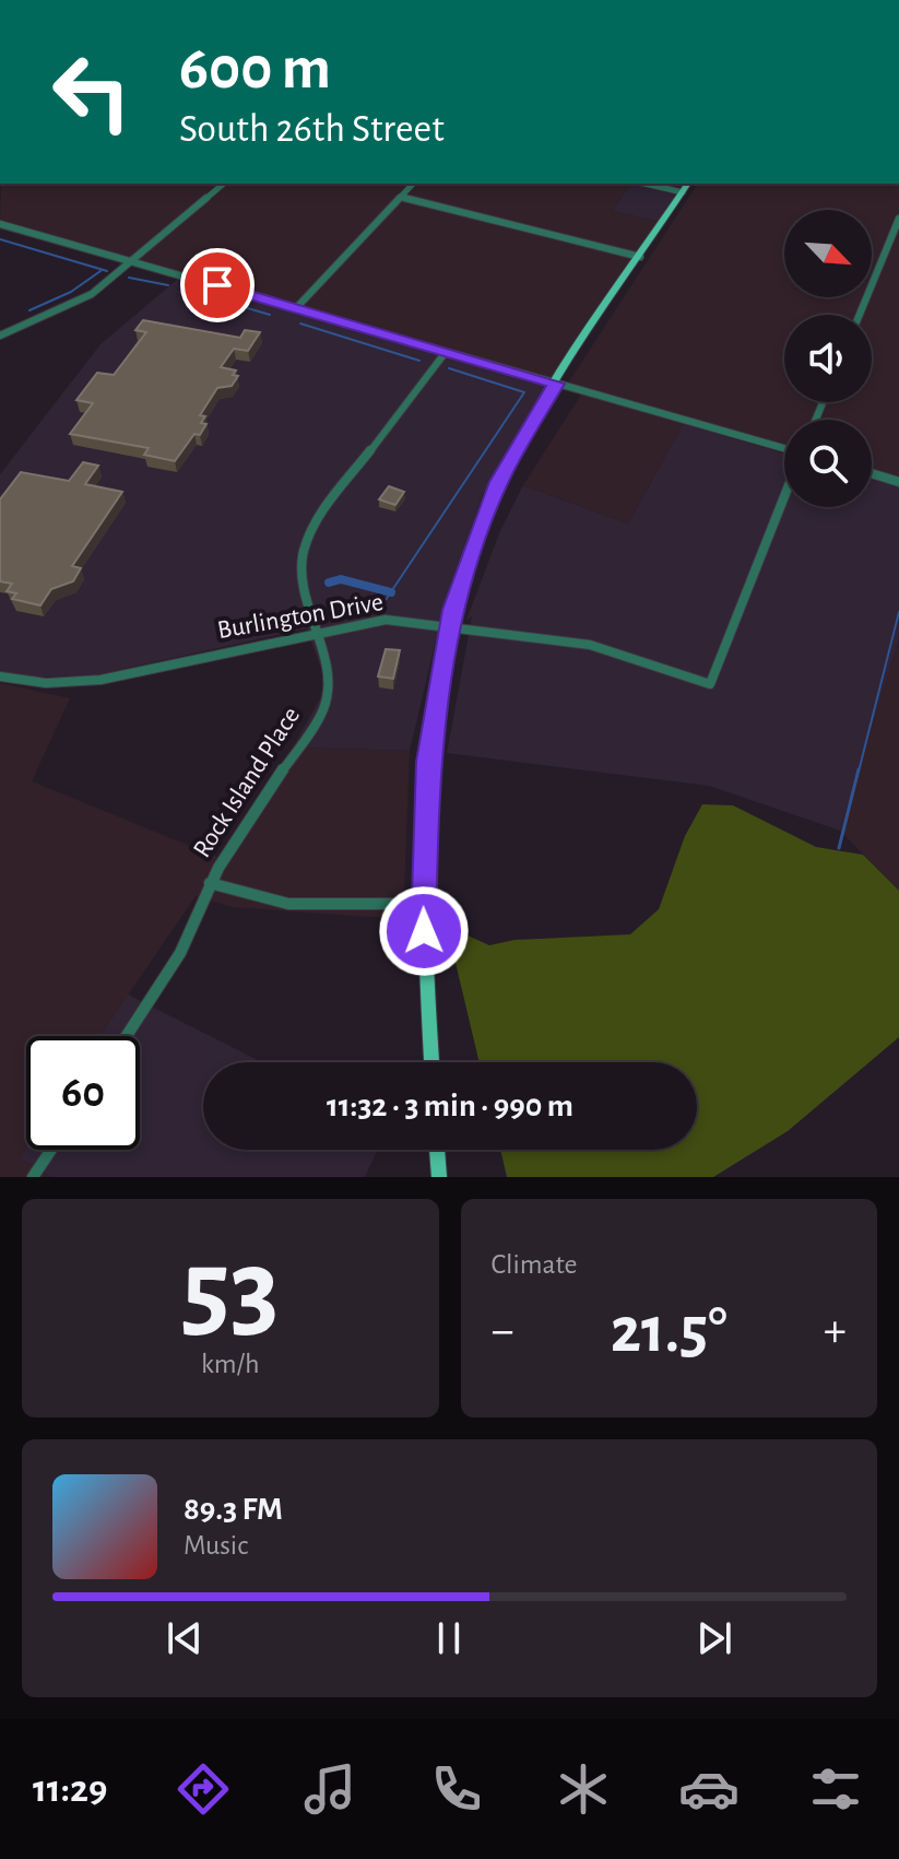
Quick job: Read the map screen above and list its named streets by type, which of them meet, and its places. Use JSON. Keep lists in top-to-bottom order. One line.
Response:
{"streets":{"street":["Burlington Drive","Rock Island Place"]},"crossings":[["Burlington Drive","Rock Island Place"]],"north":"bottom right","page":{"turn":["600 m","South 26th Street"],"limit":"60","trip":"11:32 · 3 min · 990 m","tile":[["53","km/h"],"Climate"],"heat":["−","21.5°","+"],"song":["89.3 FM","Music"],"tabs":"11:29"}}
